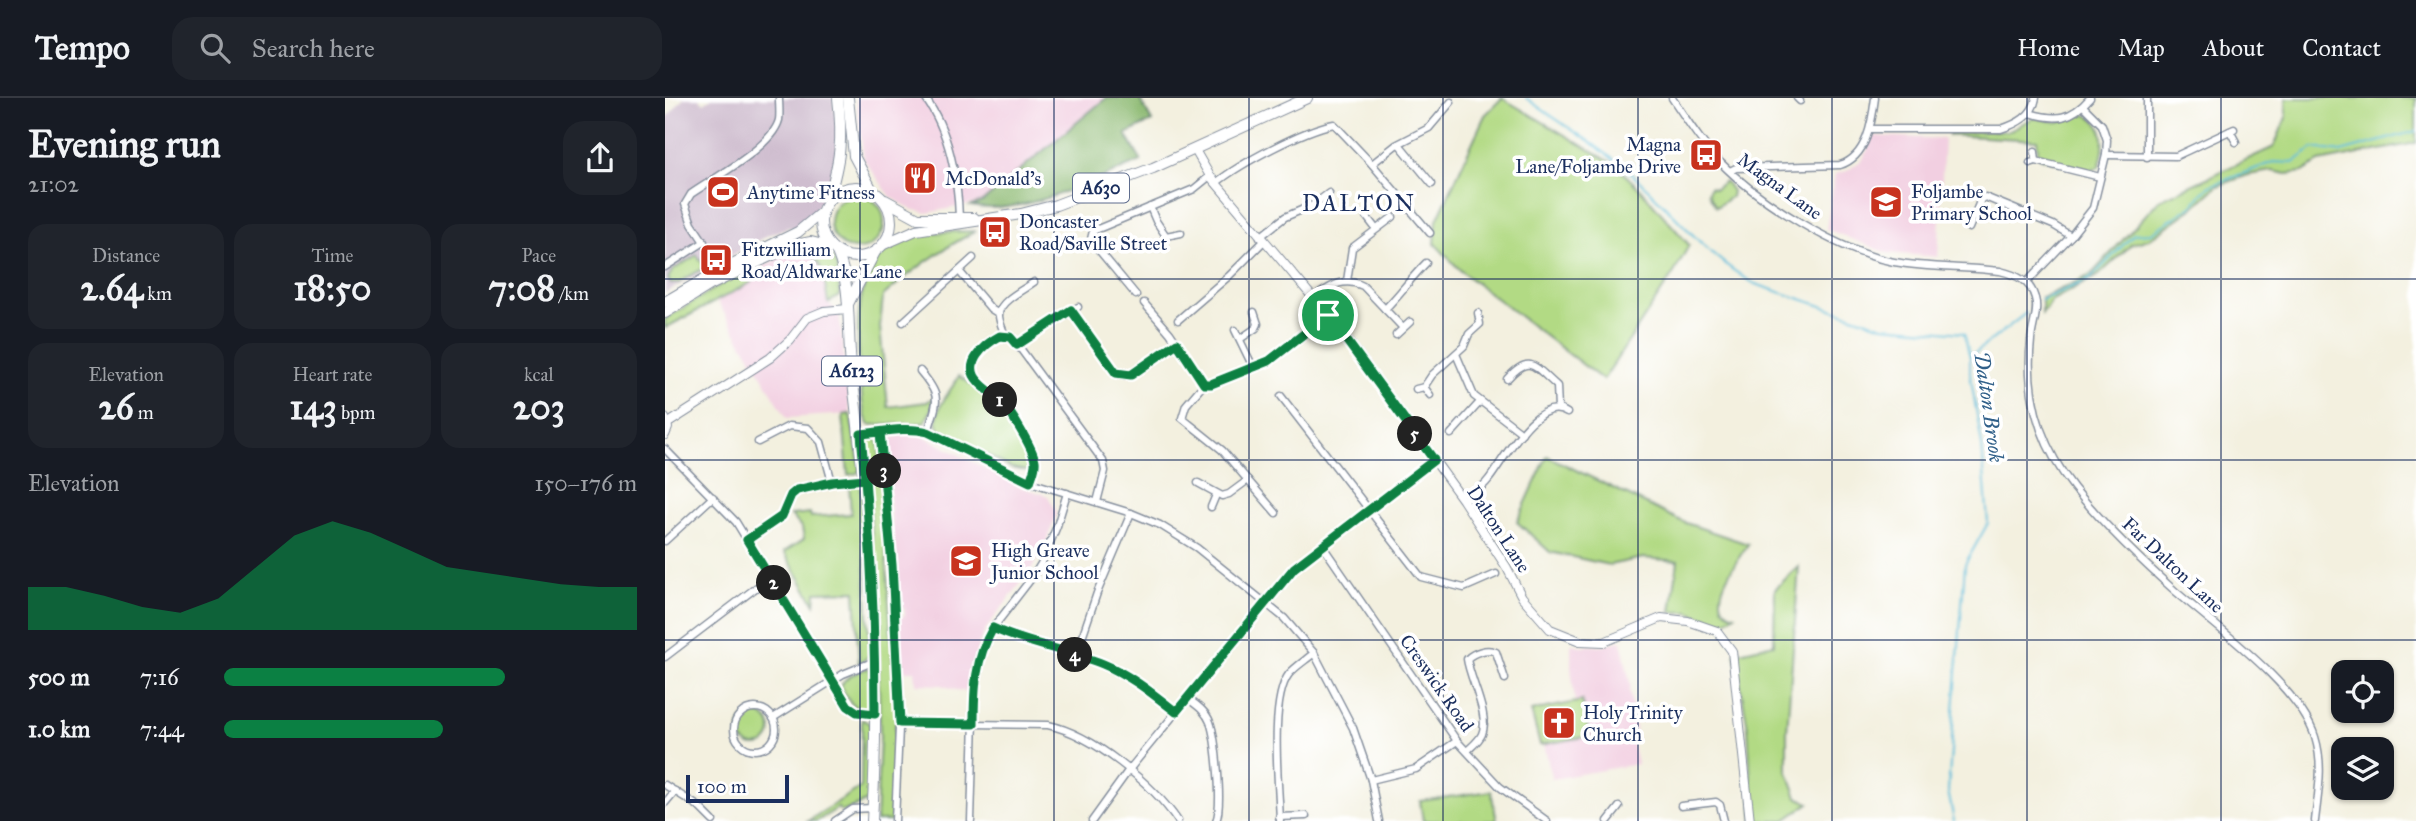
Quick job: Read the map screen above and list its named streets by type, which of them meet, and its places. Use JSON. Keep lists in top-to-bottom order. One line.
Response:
{"streets":{"main road":["A630","A6123"],"street":["Magna Lane","Dalton Lane","Far Dalton Lane","Creswick Road"]},"crossings":[["Magna Lane","Far Dalton Lane"],["A630","A6123"],["A630","Dalton Lane"]],"districts":["DALTON"],"water":["Dalton Brook"],"places":{"bus stop":["Magna Lane/Foljambe Drive","Doncaster Road/Saville Street","Fitzwilliam Road/Aldwarke Lane"],"restaurant":["McDonald's"],"sports":["Anytime Fitness"],"school or university":["Foljambe Primary School","High Greave Junior School"],"church":["Holy Trinity Church"]},"scale_bar":"100 m","page":{"header":"Tempo","search":"Search here","nav":["Home","Map","About","Contact"],"heading":["Evening run","21:02"],"stats":[["Distance","2.64 km"],["Time","18:50"],["Pace","7:08 /km"],["Elevation","26 m"],["Heart rate","143 bpm"],["kcal","203"]],"pins":["1","5","3","2","4"],"chart":["Elevation","150–176 m"],"list":[{"name":"500 m","note":"7:16"},{"name":"1.0 km","note":"7:44"}],"scale":"100 m"}}
